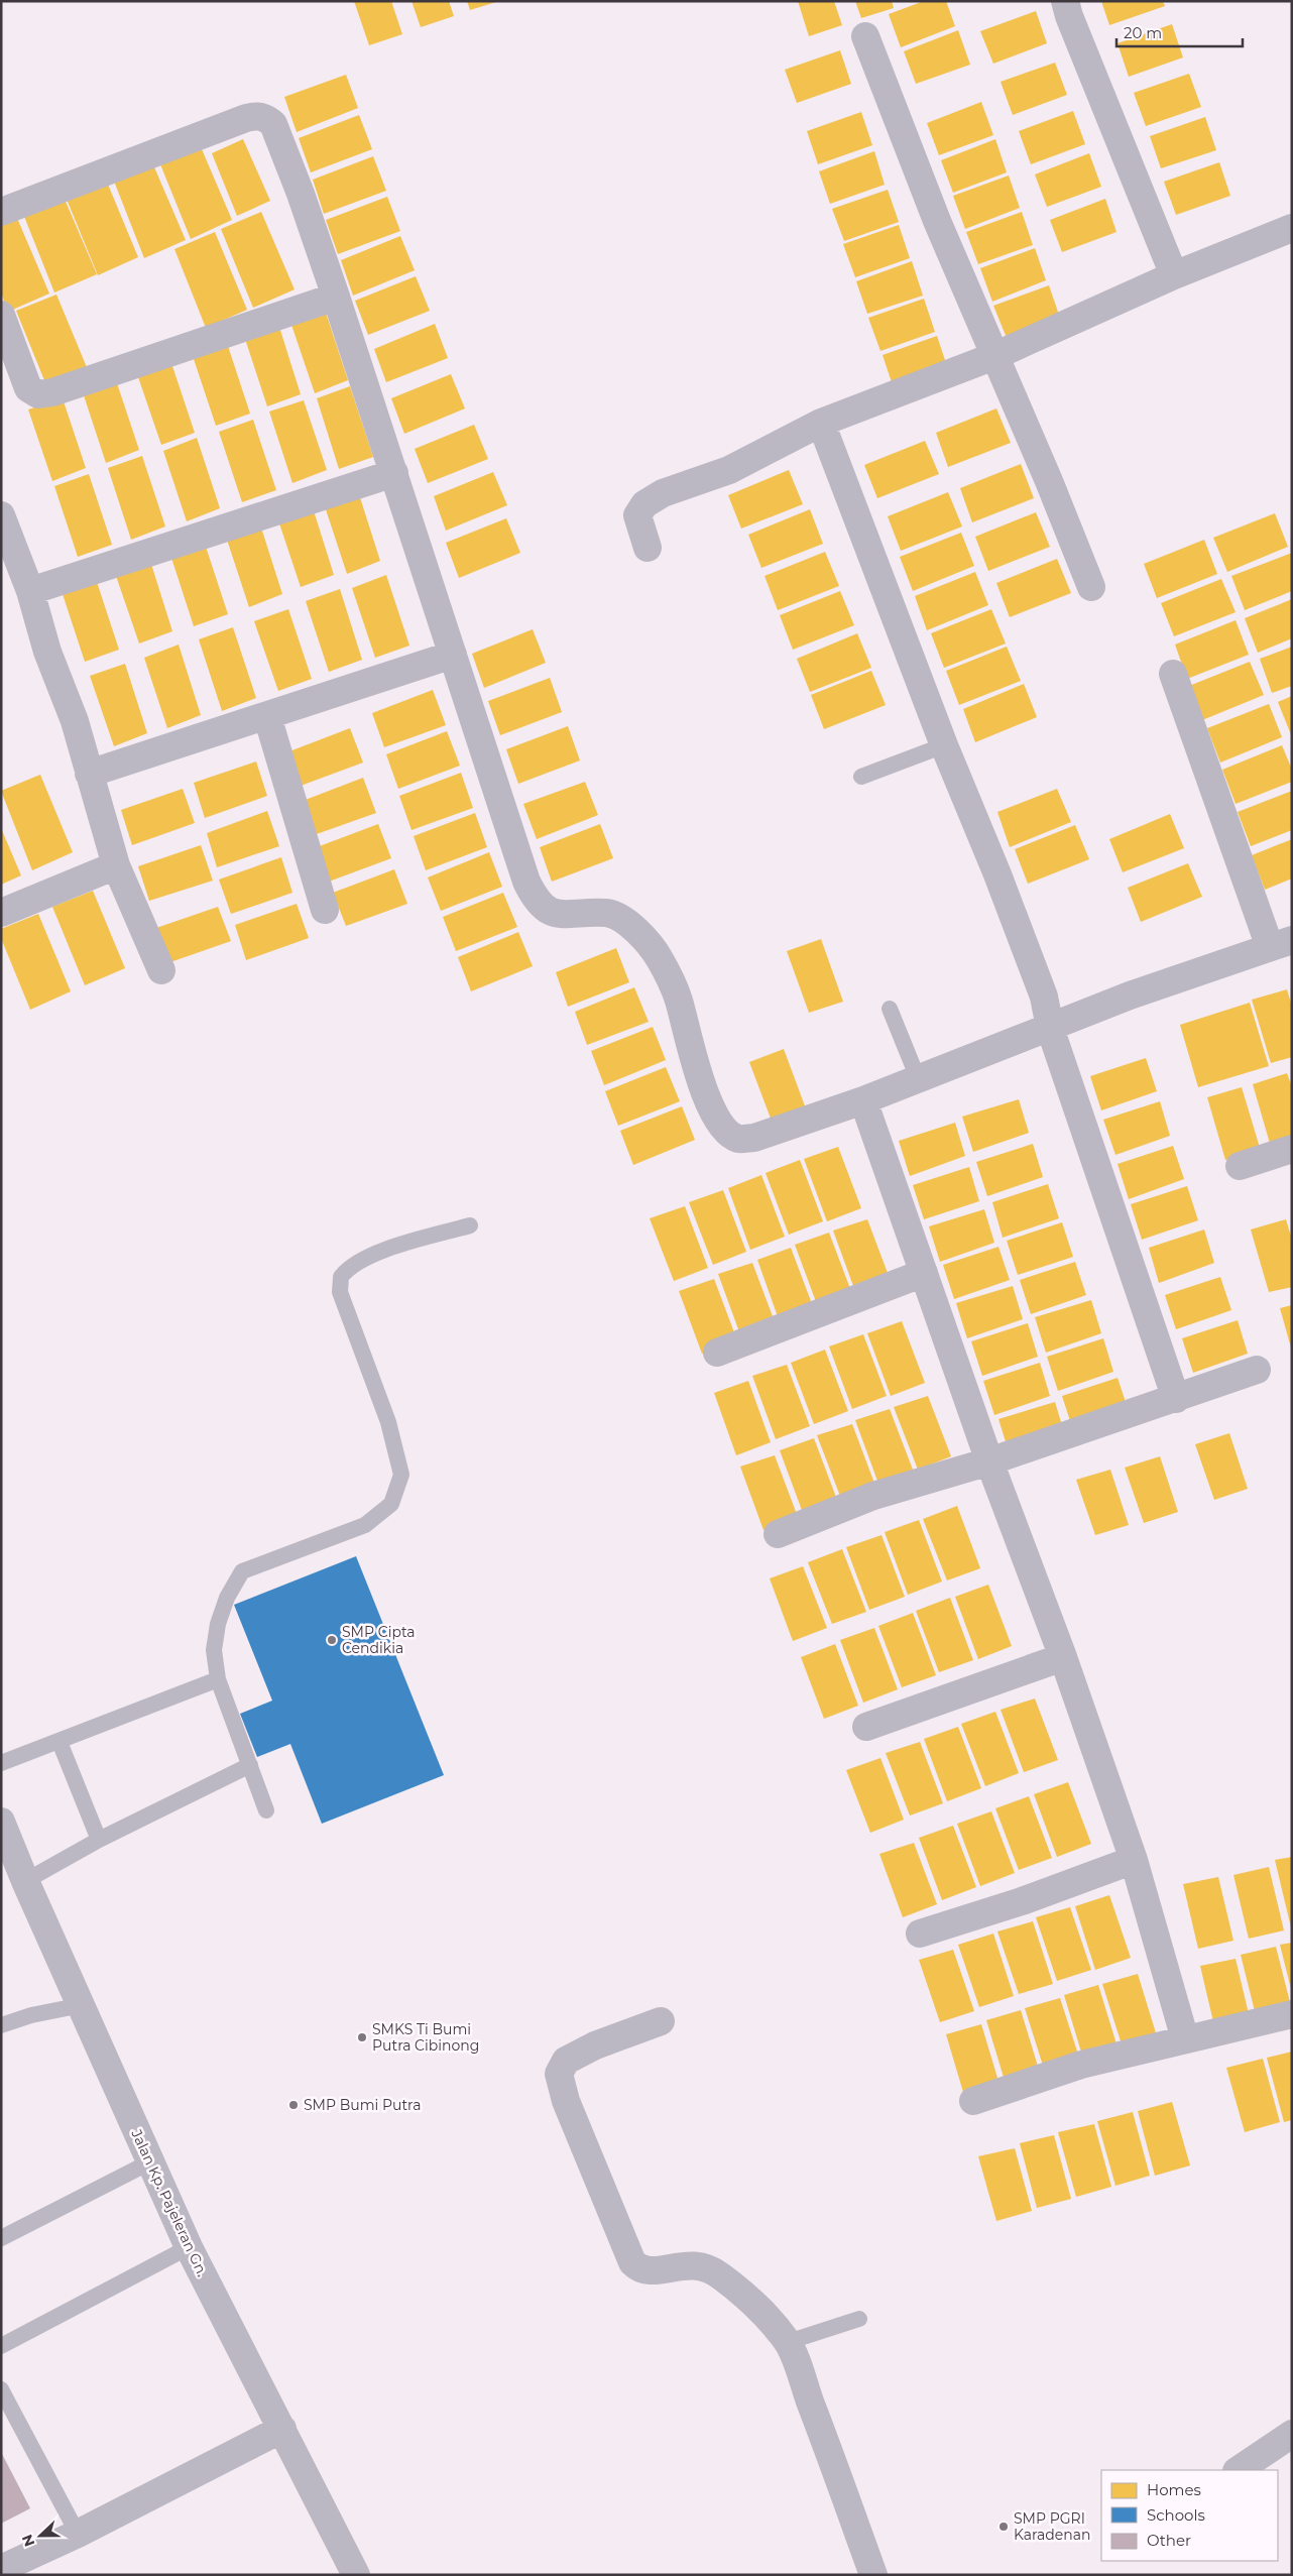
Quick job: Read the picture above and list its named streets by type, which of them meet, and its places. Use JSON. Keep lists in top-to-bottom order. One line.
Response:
{"streets":{"street":["Jalan Kp. Pajeleran Gn."]},"places":["SMP Cipta Cendikia","SMKS Ti Bumi Putra Cibinong","SMP Bumi Putra","SMP PGRI Karadenan"],"legend":["Homes","Schools","Other"],"scale_bar":"20 m","north":"left"}
